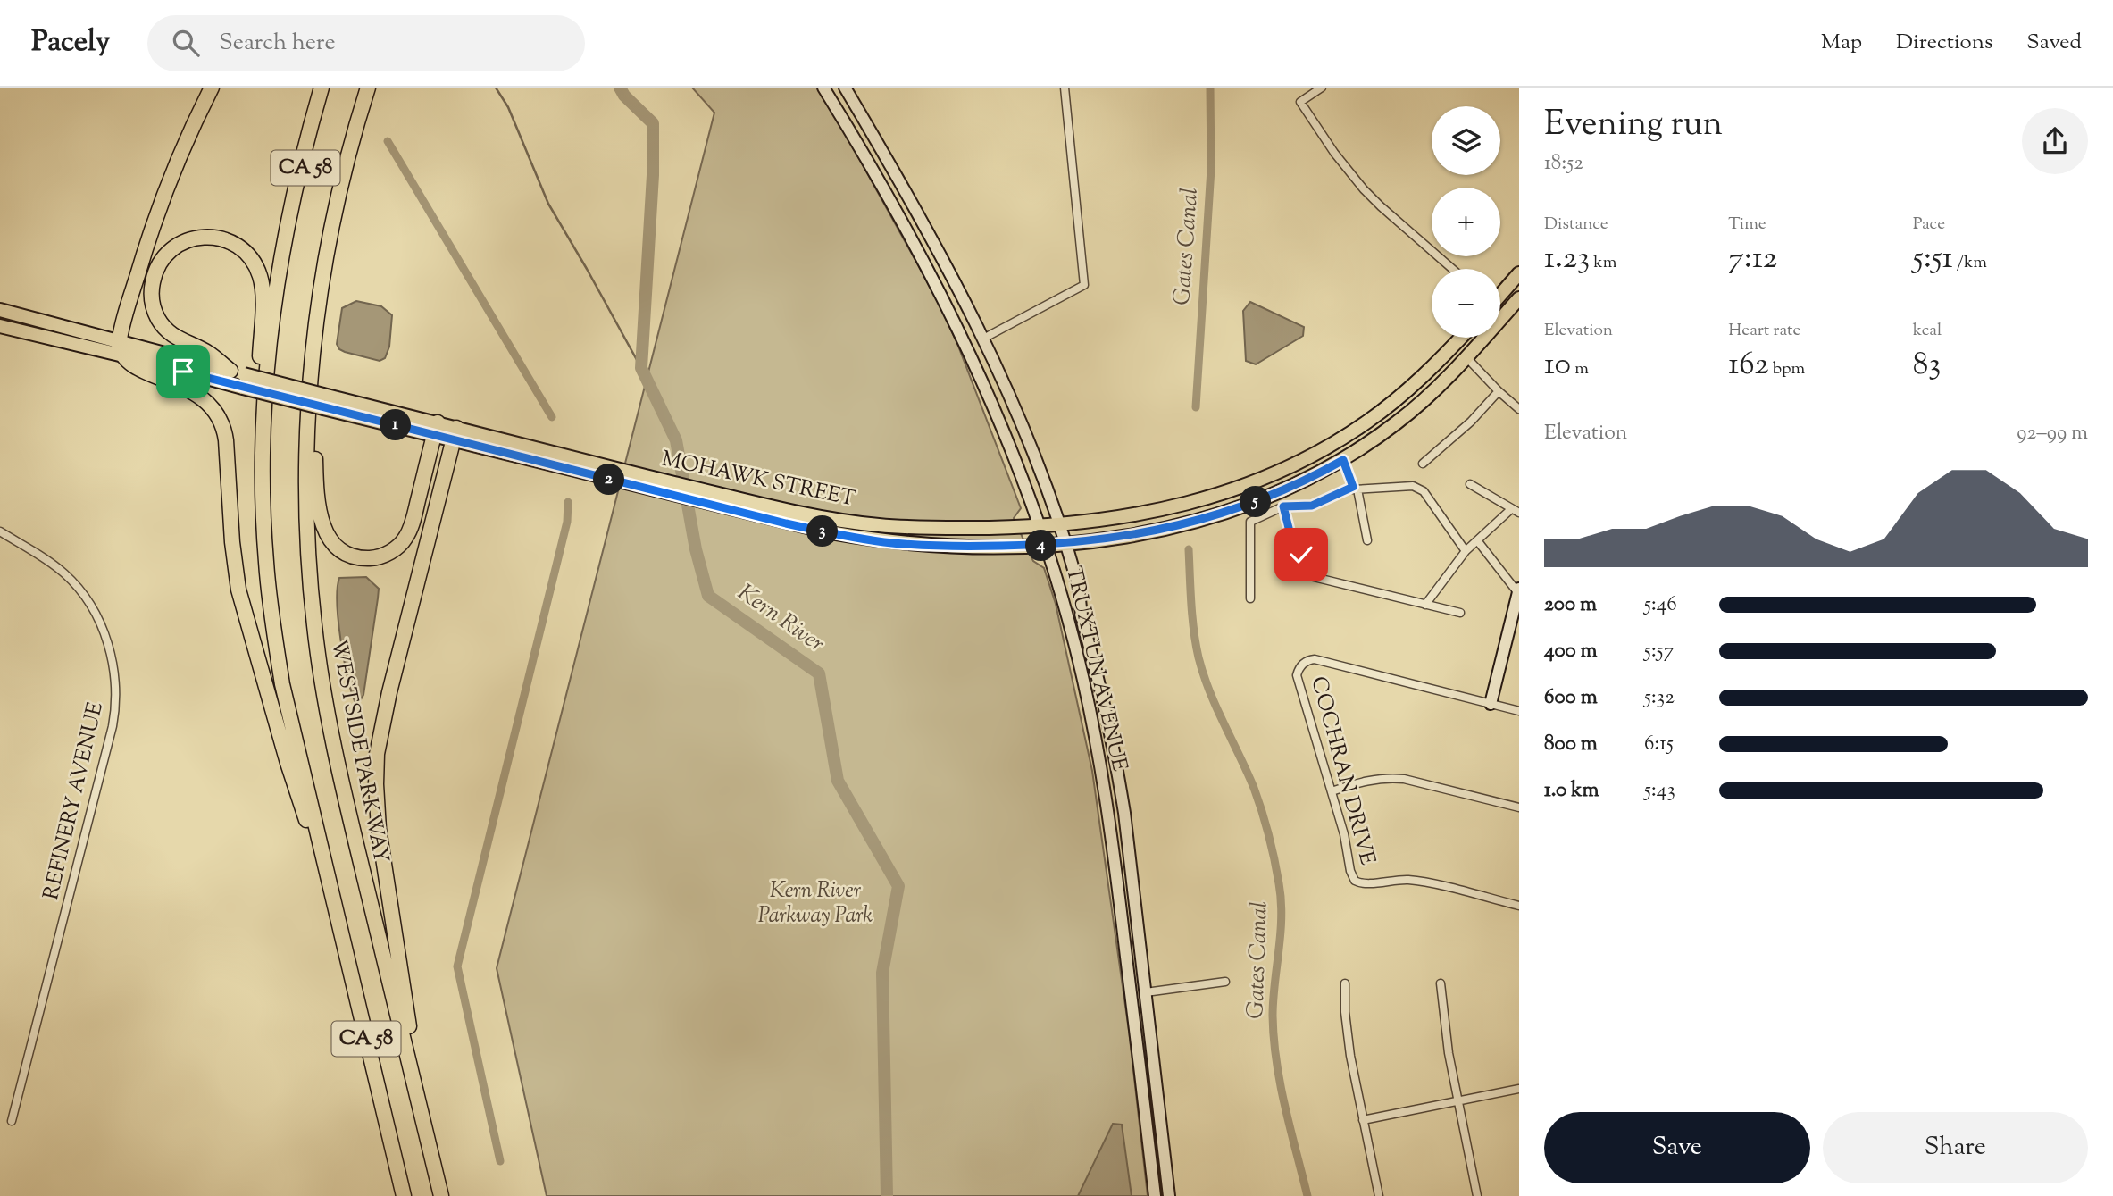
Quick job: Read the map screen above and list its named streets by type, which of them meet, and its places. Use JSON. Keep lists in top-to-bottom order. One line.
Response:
{"streets":{"highway":["CA 58","WESTSIDE PARKWAY"],"main road":["MOHAWK STREET","TRUXTUN AVENUE"],"street":["COCHRAN DRIVE","REFINERY AVENUE"]},"crossings":[["MOHAWK STREET","TRUXTUN AVENUE"]],"water":["Gates Canal","Kern River"],"parks":["Kern River Parkway Park"],"page":{"header":"Pacely","search":"Search here","nav":["Map","Directions","Saved"],"heading":["Evening run","18:52"],"map_buttons":["+","−"],"stats":[["Distance","1.23 km"],["Time","7:12"],["Pace","5:51 /km"],["Elevation","10 m"],["Heart rate","162 bpm"],["kcal","83"]],"chart":["Elevation","92–99 m"],"pins":["1","2","5","3","4"],"list":[{"name":"200 m","note":"5:46"},{"name":"400 m","note":"5:57"},{"name":"600 m","note":"5:32"},{"name":"800 m","note":"6:15"},{"name":"1.0 km","note":"5:43"}],"buttons":["Save","Share"]}}
